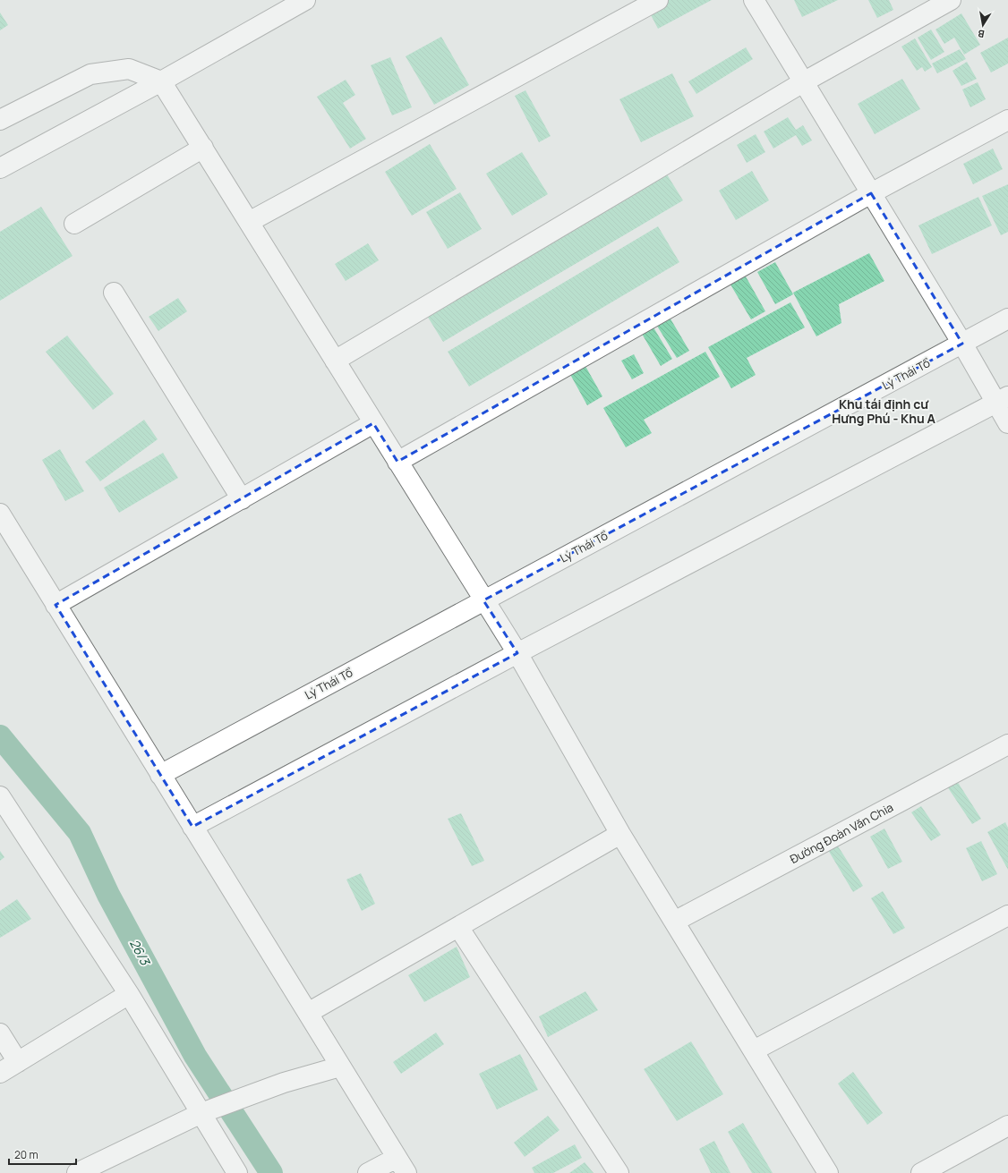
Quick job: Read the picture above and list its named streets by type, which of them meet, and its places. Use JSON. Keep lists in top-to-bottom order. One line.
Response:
{"streets":{"street":["Lý Thái Tổ","Đường Đoàn Văn Chia"]},"districts":["Khu tái định cư Hưng Phú - Khu A"],"water":["26/3"],"scale_bar":"20 m","north":"bottom"}
